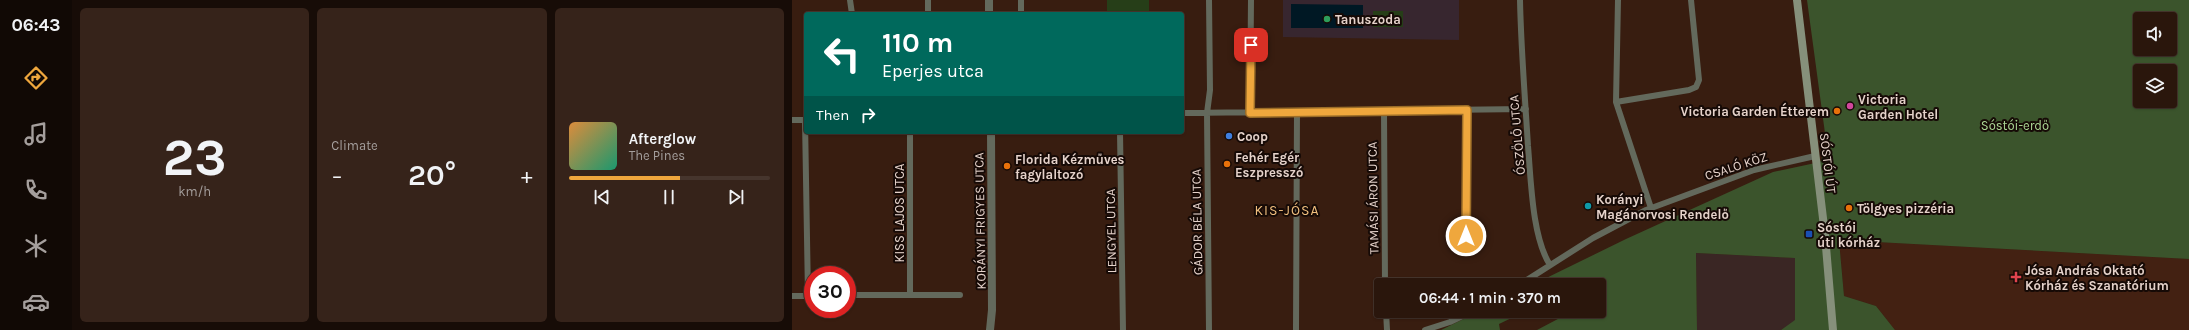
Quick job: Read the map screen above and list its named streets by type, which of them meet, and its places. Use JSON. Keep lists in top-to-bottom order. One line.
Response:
{"streets":{"main road":["SÓSTÓI ÚT"],"street":["ÓSZŐLŐ UTCA","CSALÓ KÖZ","TAMÁSI ÁRON UTCA","KISS LAJOS UTCA","KORÁNYI FRIGYES UTCA","GÁDOR BÉLA UTCA","LENGYEL UTCA"]},"crossings":[["ÓSZŐLŐ UTCA","CSALÓ KÖZ"],["SÓSTÓI ÚT","CSALÓ KÖZ"]],"districts":["KIS-JÓSA"],"parks":["Sóstói-erdő"],"places":{"other":["Tanuszoda","Victoria Garden Hotel","Victoria Garden Étterem","Coop","Fehér Egér Eszpresszó","Florida Kézműves fagylaltozó","Korányi Magánorvosi Rendelő","Tölgyes pizzéria"],"transit":["Sóstói úti kórház"],"health":["Jósa András Oktató Kórház és Szanatórium"]},"page":{"tabs":"06:43","tile":[["23","km/h"],"Climate"],"turn":["110 m","Eperjes utca"],"then":"Then","song":["Afterglow","The Pines"],"heat":["−","20°","+"],"limit":"30","trip":"06:44 · 1 min · 370 m"}}
